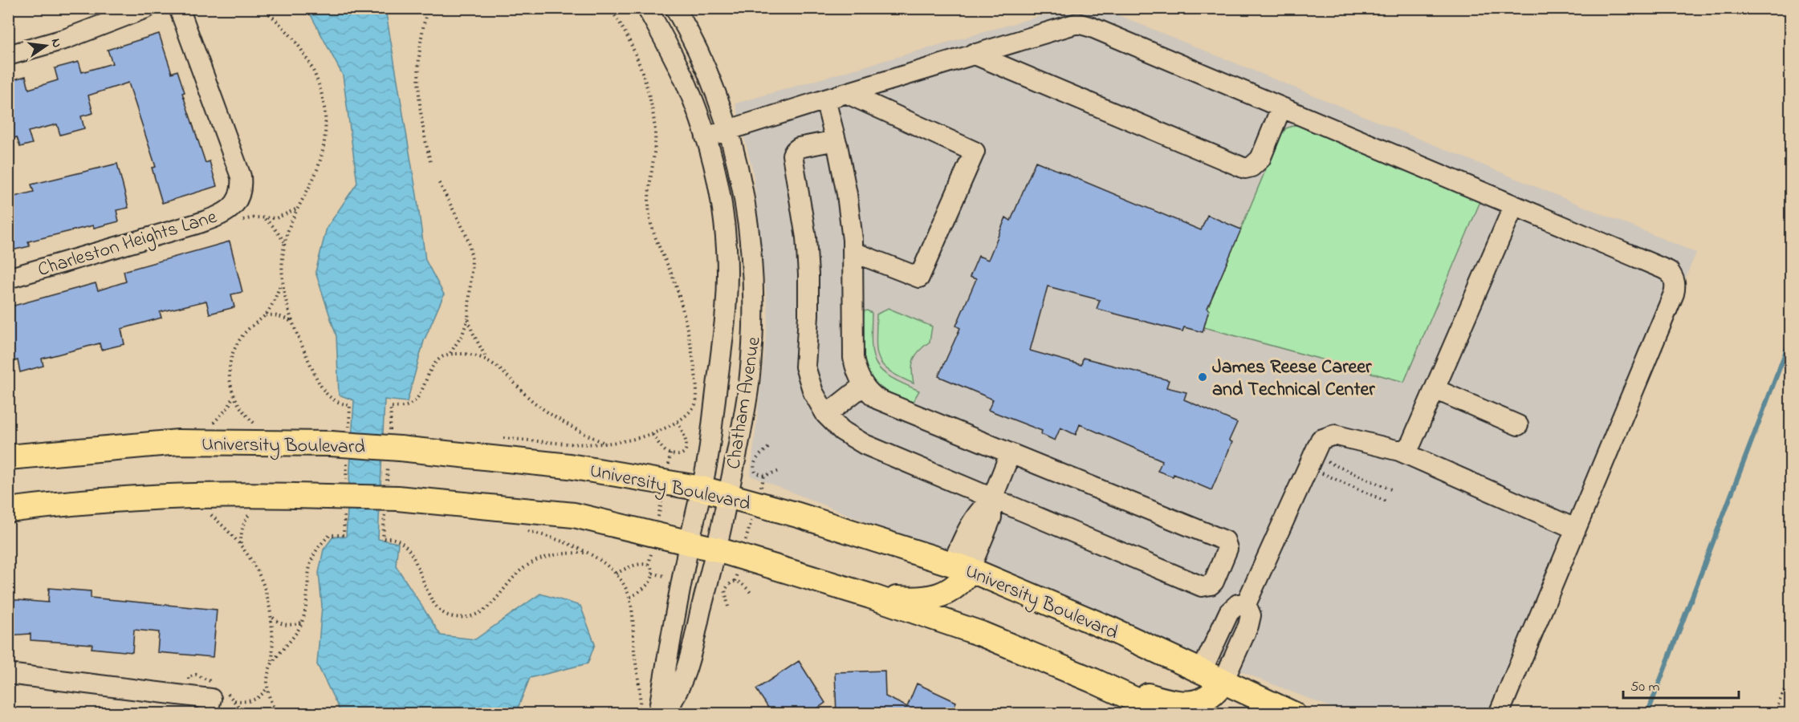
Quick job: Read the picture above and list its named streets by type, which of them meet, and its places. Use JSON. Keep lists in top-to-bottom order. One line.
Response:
{"streets":{"main road":["University Boulevard"],"street":["Charleston Heights Lane","Chatham Avenue"]},"crossings":[["Chatham Avenue","University Boulevard"]],"places":["James Reese Career and Technical Center"],"scale_bar":"50 m","north":"right"}
